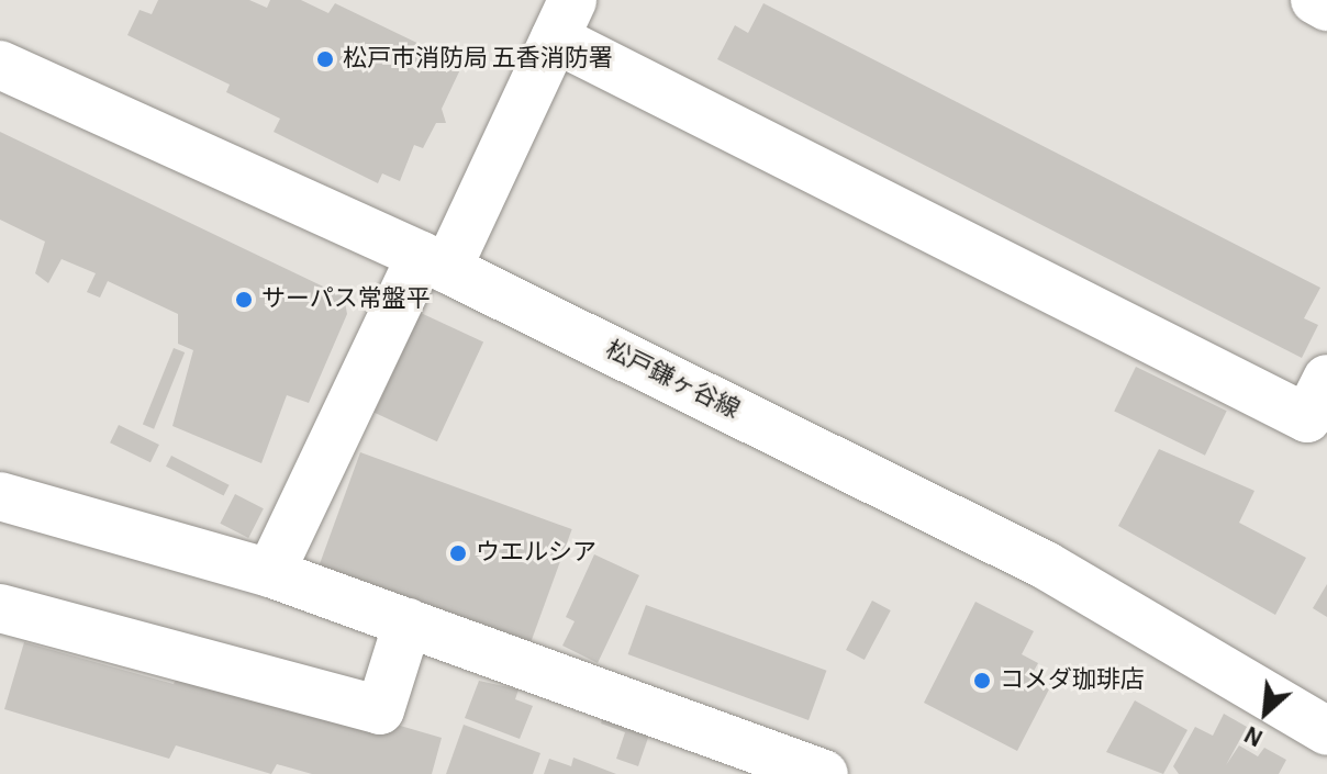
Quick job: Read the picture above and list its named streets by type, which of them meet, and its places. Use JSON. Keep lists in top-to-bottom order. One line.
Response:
{"streets":{"street":["松戸鎌ヶ谷線"]},"places":["松戸市消防局 五香消防署","サーパス常盤平","ウエルシア","コメダ珈琲店"],"north":"bottom left"}
